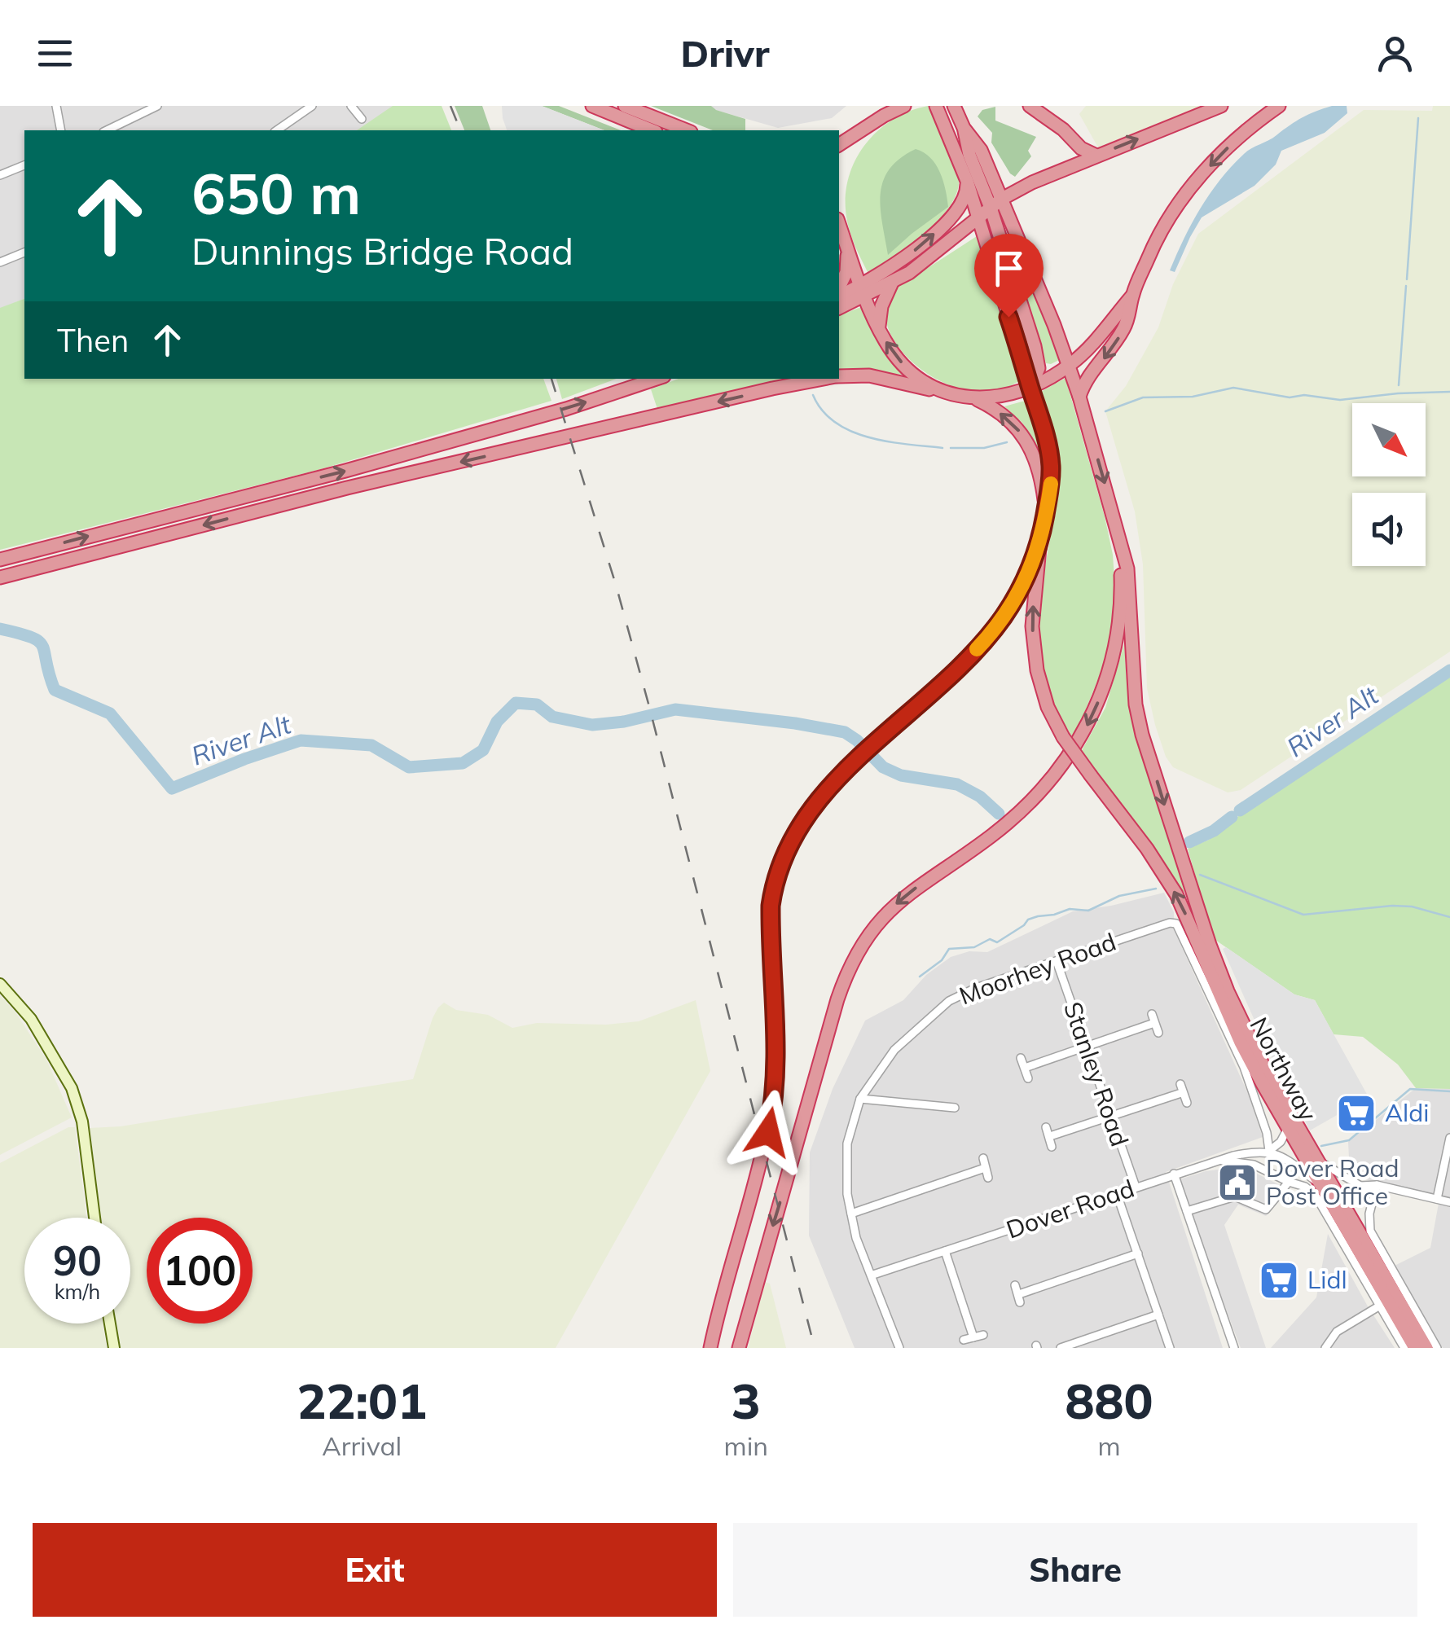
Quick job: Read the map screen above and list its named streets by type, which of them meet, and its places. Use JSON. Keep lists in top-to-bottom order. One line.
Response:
{"streets":{"highway":["Northway"],"street":["Moorhey Road","Stanley Road","Dover Road"]},"crossings":[["Moorhey Road","Northway"],["Moorhey Road","Stanley Road"],["Moorhey Road","Dover Road"],["Northway","Dover Road"],["Stanley Road","Dover Road"]],"water":["River Alt"],"places":{"supermarket":["Aldi","Lidl"],"public building":["Dover Road Post Office"]},"north":"bottom right","page":{"header":"Drivr","turn":["650 m","Dunnings Bridge Road"],"then":"Then","speed":"90 km/h","limit":"100","eta":["22:01","Arrival","3","min","880","m"],"buttons":["Exit","Share"]}}
